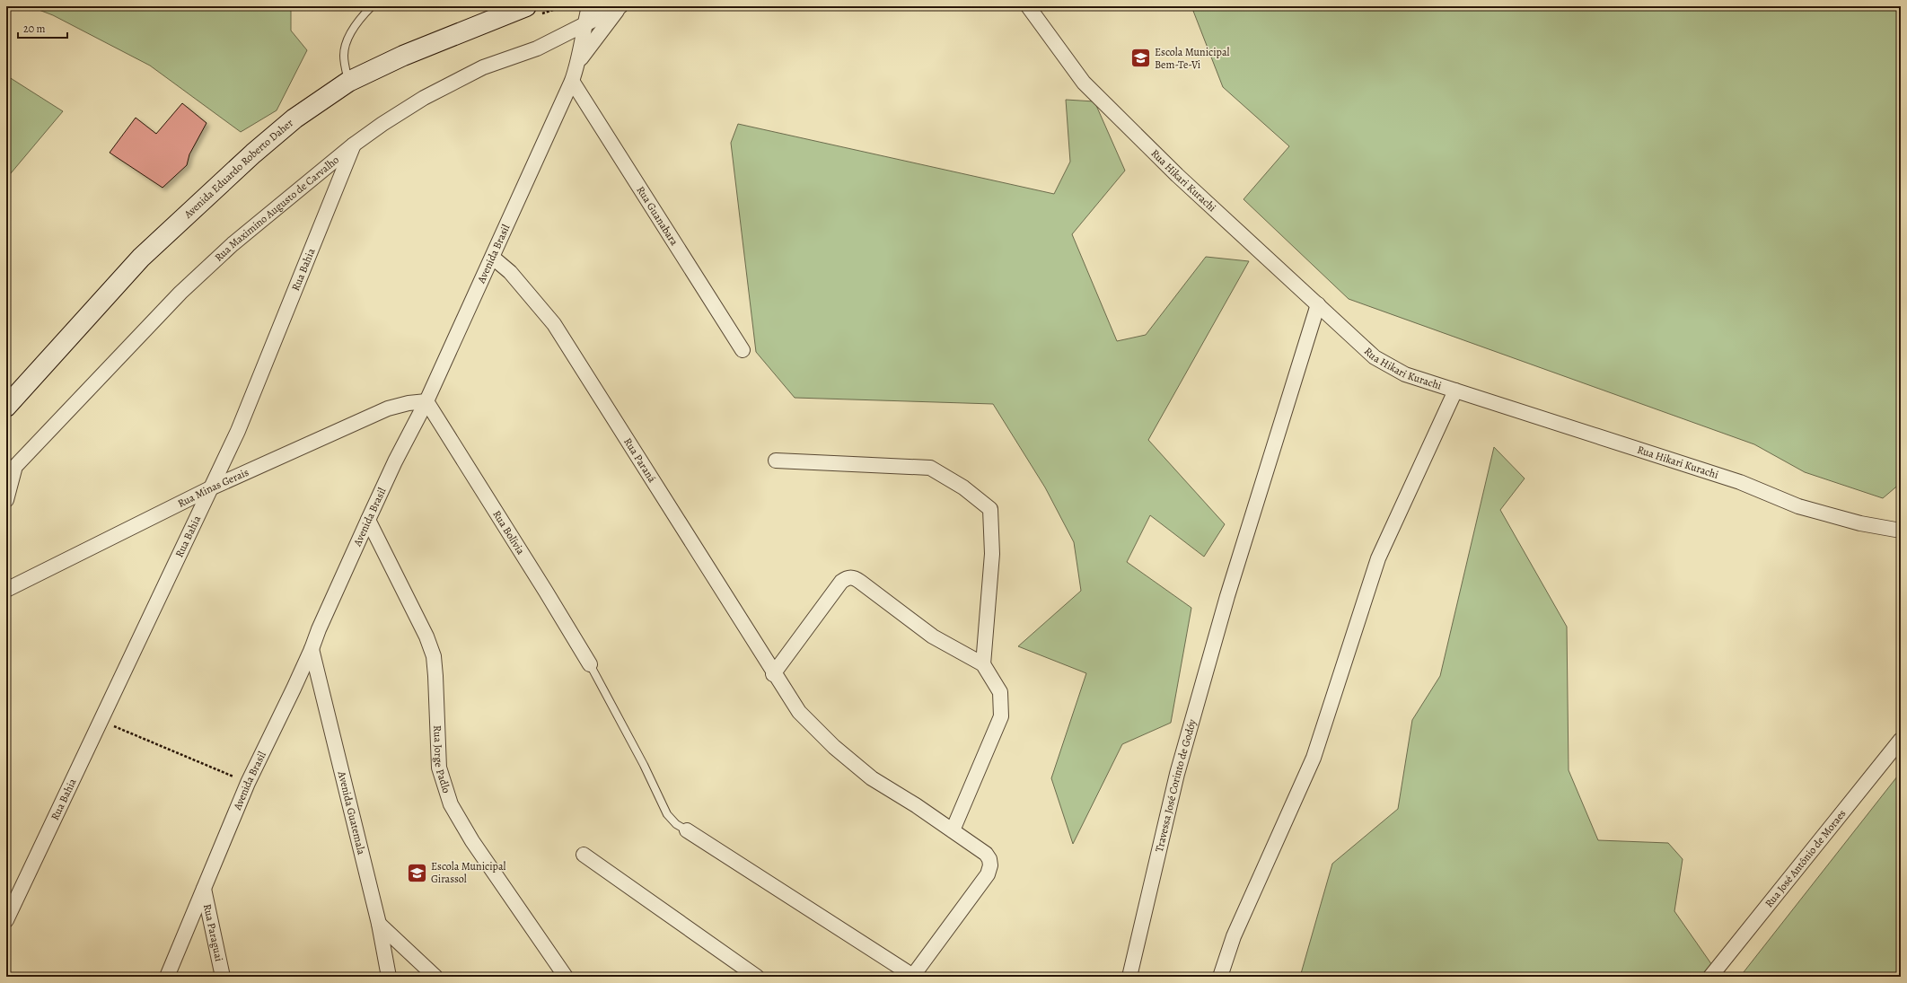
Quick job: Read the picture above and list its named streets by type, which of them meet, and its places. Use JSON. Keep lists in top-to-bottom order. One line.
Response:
{"streets":{"main road":["Avenida Eduardo Roberto Daher"],"street":["Rua Hikari Kurachi","Rua Maximino Augusto de Carvalho","Rua Guanabara","Avenida Brasil","Rua Bahia","Rua Paraná","Rua Minas Gerais","Rua Bolívia","Rua Jorge Padlo","Travessa José Corinto de Godóy","Avenida Guatemala","Rua José Antônio de Moraes","Rua Paraguai"]},"crossings":[["Rua Hikari Kurachi","Travessa José Corinto de Godóy"],["Rua Maximino Augusto de Carvalho","Avenida Brasil"],["Rua Maximino Augusto de Carvalho","Rua Bahia"],["Rua Guanabara","Avenida Brasil"],["Avenida Brasil","Rua Paraná"],["Avenida Brasil","Rua Minas Gerais"],["Avenida Brasil","Rua Bolívia"],["Avenida Brasil","Rua Jorge Padlo"],["Avenida Brasil","Avenida Guatemala"],["Avenida Brasil","Rua Paraguai"],["Rua Bahia","Rua Minas Gerais"],["Rua Minas Gerais","Rua Bolívia"]],"places":{"school or university":["Escola Municipal Bem-Te-Vi","Escola Municipal Girassol"]},"scale_bar":"20 m"}
